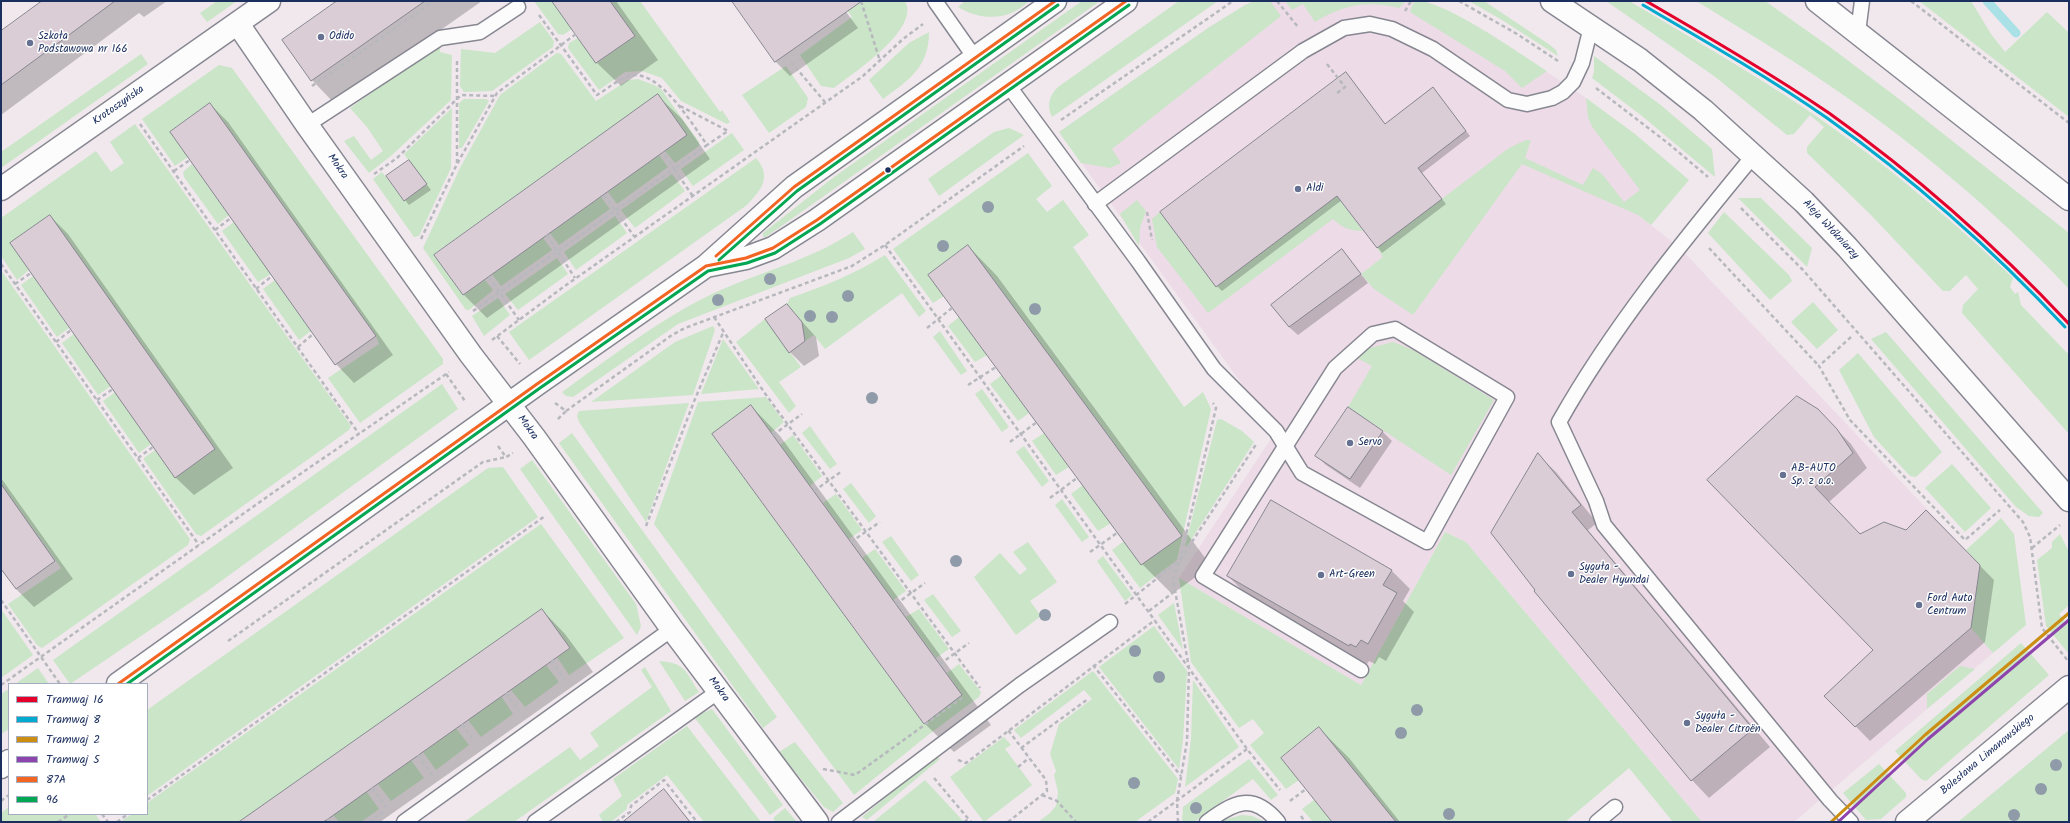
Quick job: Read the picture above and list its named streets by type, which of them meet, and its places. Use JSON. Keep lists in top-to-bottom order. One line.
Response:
{"streets":{"main road":["Krotoszyńska","Mokra","Aleja Włókniarzy","Bolesława Limanowskiego"]},"crossings":[["Krotoszyńska","Mokra"]],"places":["Odido","Szkoła Podstawowa nr 166","Aldi","Servo","AB-AUTO Sp. z o.o.","Syguła - Dealer Hyundai","Art-Green","Ford Auto Centrum","Syguła - Dealer Citroën"],"lines":["tram line 16","transit line 87A","tram line 8","transit line 96","tram line 2","tram line 5"],"legend":["Tramwaj 16","Tramwaj 8","Tramwaj 2","Tramwaj 5","87A","96"]}
